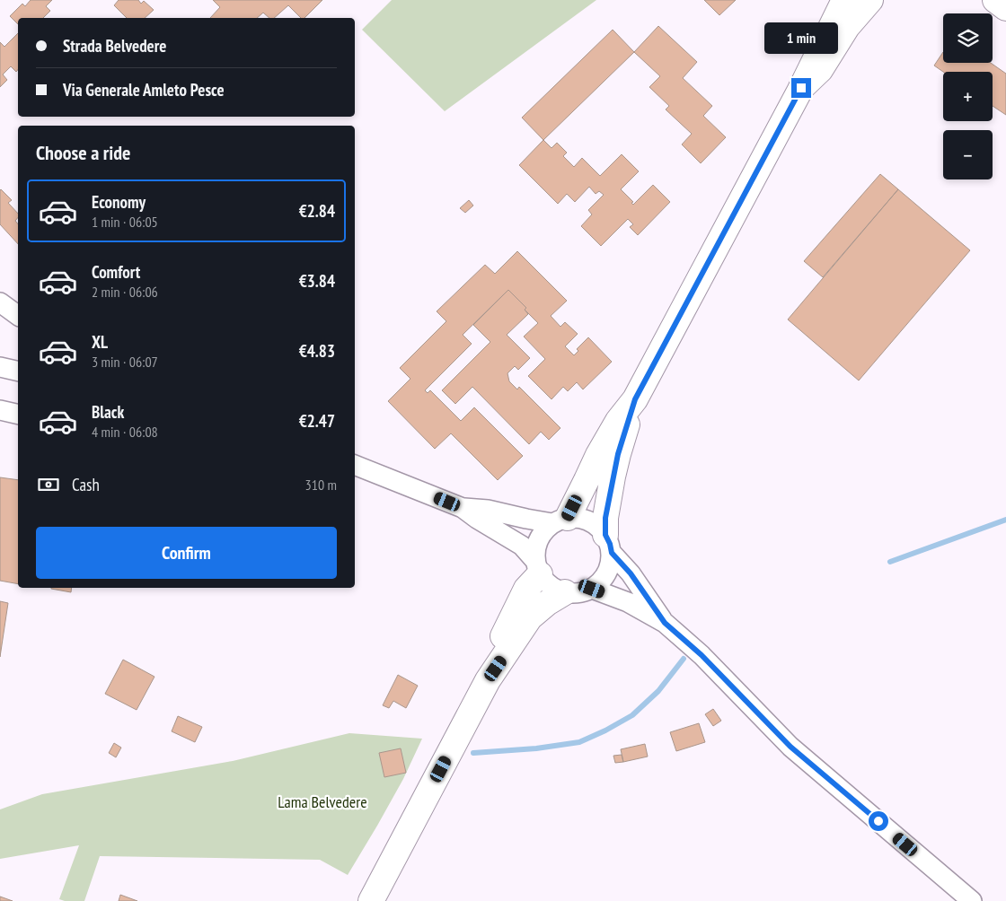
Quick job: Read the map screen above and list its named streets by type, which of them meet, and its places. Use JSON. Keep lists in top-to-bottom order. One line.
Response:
{"parks":["Lama Belvedere"],"page":{"map_buttons":["+","−"],"banner":["Strada Belvedere","Via Generale Amleto Pesce"],"bubble":"1 min","heading":"Choose a ride","list":[{"name":"Economy","note":"1 min · 06:05","value":"€2.84"},{"name":"Comfort","note":"2 min · 06:06","value":"€3.84"},{"name":"XL","note":"3 min · 06:07","value":"€4.83"},{"name":"Black","note":"4 min · 06:08","value":"€2.47"}],"pay":["Cash","310 m"],"buttons":"Confirm"}}
